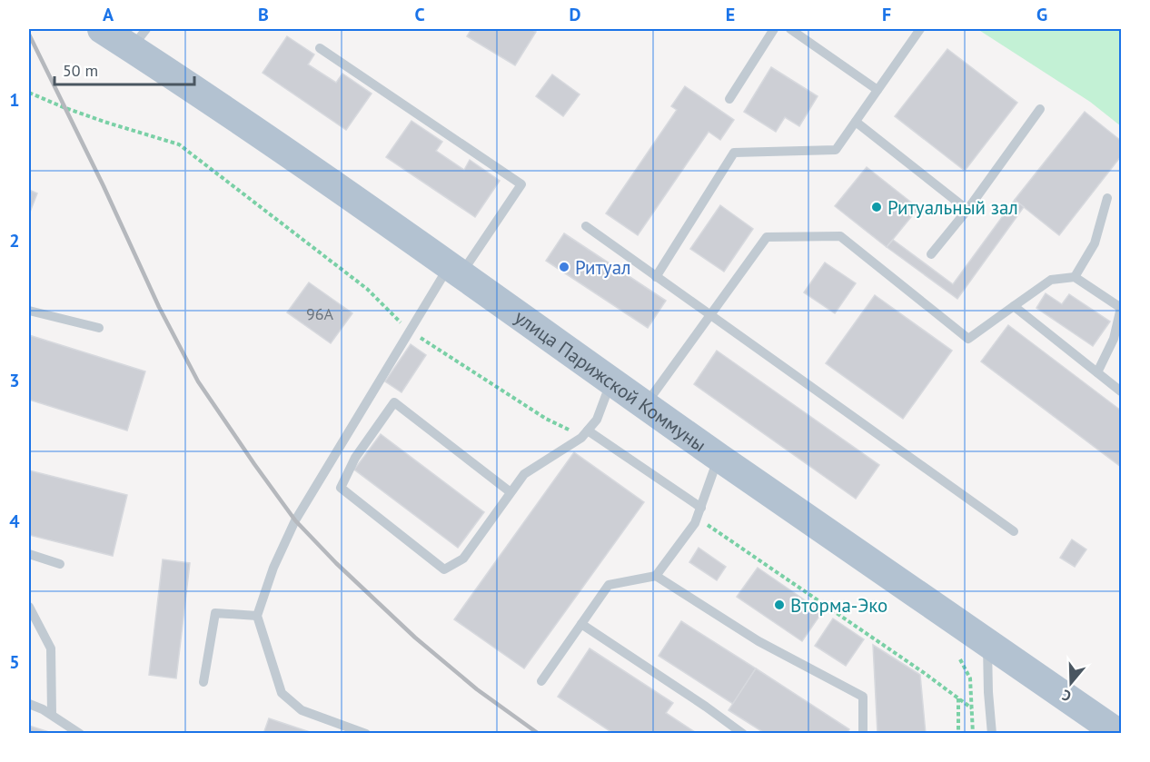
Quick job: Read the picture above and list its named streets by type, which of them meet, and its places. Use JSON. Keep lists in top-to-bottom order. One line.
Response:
{"streets":{"main road":["улица Парижской Коммуны"]},"places":["Ритуальный зал","Ритуал","Вторма-Эко"],"house_numbers":["96А"],"scale_bar":"50 m","north":"bottom","grid":{"columns":["A","B","C","D","E","F","G"],"rows":["1","2","3","4","5"]}}
